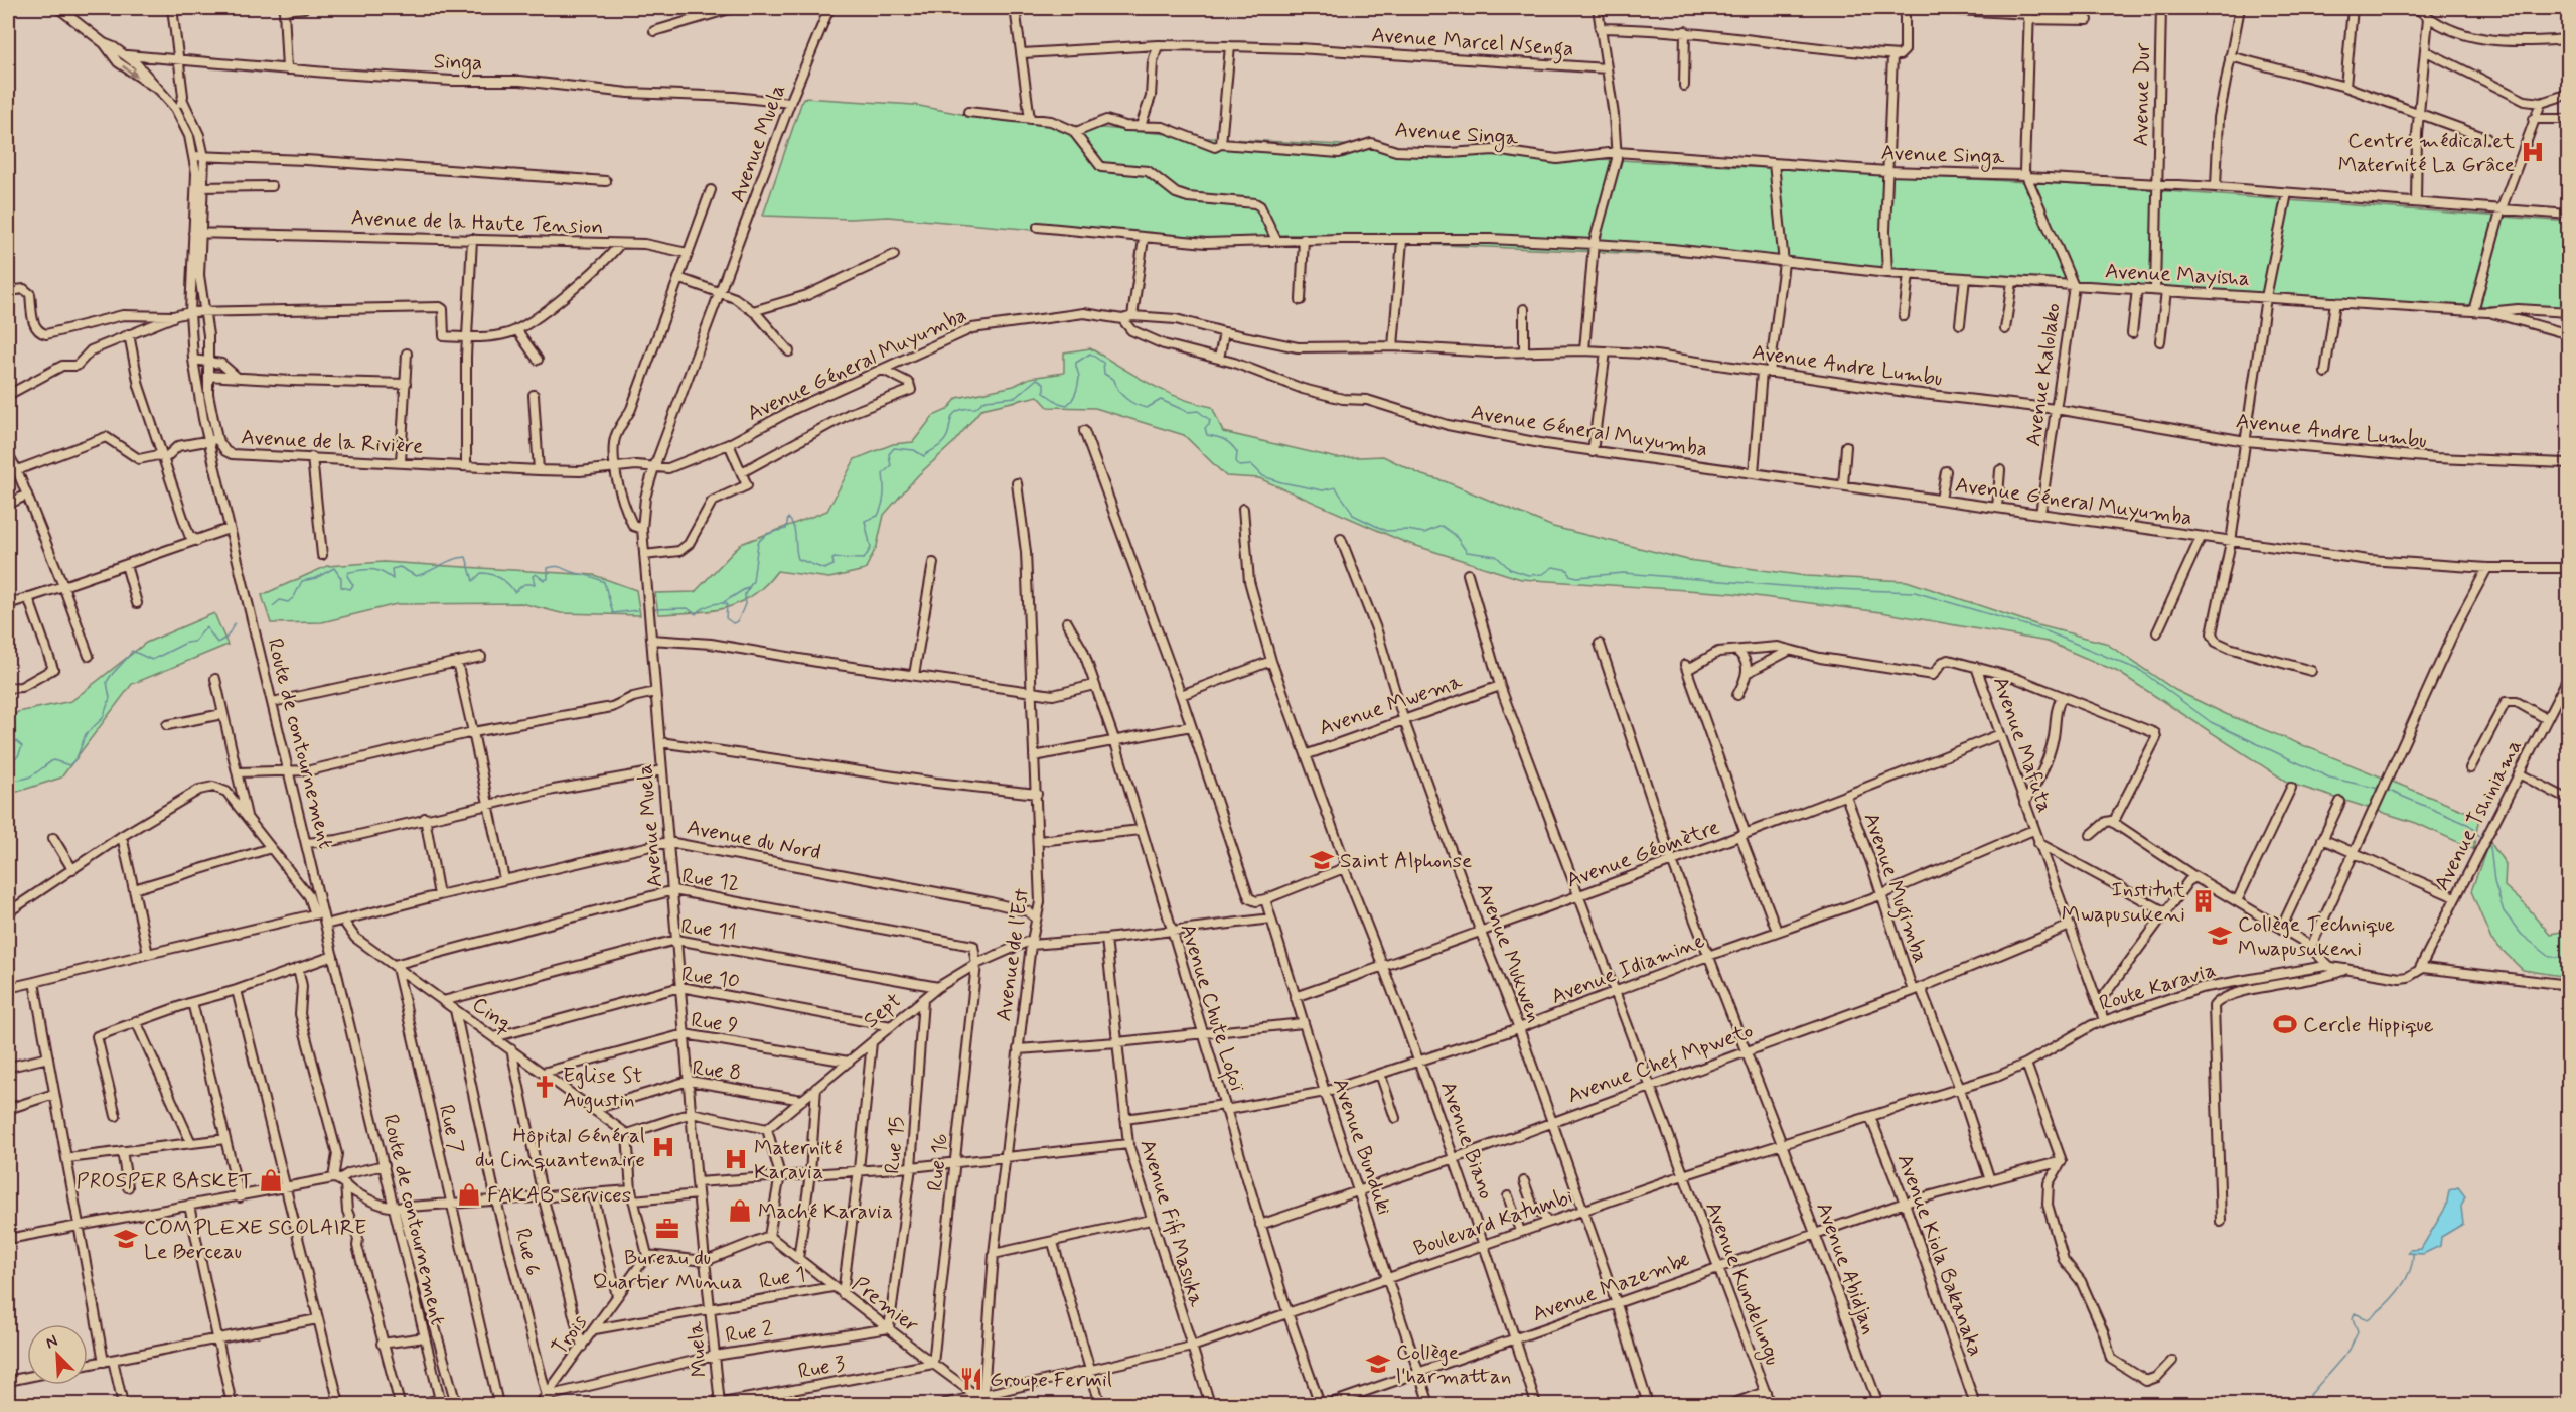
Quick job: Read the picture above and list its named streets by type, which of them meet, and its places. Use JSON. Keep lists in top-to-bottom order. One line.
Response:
{"streets":{"street":["Avenue Marcel Nsenga","Singa","Avenue Dur","Avenue Singa","Avenue Muela","Avenue de la Haute Tension","Avenue Mayisha","Avenue Géneral Muyumba","Avenue Andre Lumbu","Avenue Kalolako","Avenue de la Rivière","Avenue Mwema","Route de contournement","Avenue Mafuta","Avenue Tshiniama","Avenue du Nord","Avenue Géomètre","Rue 12","Avenue Mugimba","Rue 11","Avenue Mukwen","Avenue de l'Est","Avenue Idiamine","Rue 10","Route Karavia","Avenue Chute Lofoï","Sept","Cinq","Rue 9","Avenue Chef Mpweto","Rue 8","Rue 7","Avenue Biano","Rue 15","Avenue Bunduki","Rue 16","Boulevard Katumbi","Avenue Fifi Masuka","Rue 6","Avenue Kiola Bakanaka","Avenue Abidjan","Rue 1","Avenue Kundelungu","Avenue Mazembe","Premier","Rue 2","Trois","Muela","Rue 3"]},"crossings":[["Singa","Avenue Muela"],["Singa","Route de contournement"],["Avenue Dur","Avenue Singa"],["Avenue Dur","Avenue Mayisha"],["Avenue Singa","Avenue Kalolako"],["Avenue Muela","Avenue Géneral Muyumba"],["Avenue Muela","Avenue de la Rivière"],["Avenue Muela","Avenue du Nord"],["Avenue Muela","Rue 12"],["Avenue Muela","Rue 11"],["Avenue Muela","Rue 10"],["Avenue Muela","Rue 9"],["Avenue Muela","Rue 8"],["Avenue Muela","Muela"],["Avenue de la Haute Tension","Route de contournement"],["Avenue Mayisha","Avenue Kalolako"],["Avenue Géneral Muyumba","Avenue Andre Lumbu"],["Avenue Géneral Muyumba","Avenue Kalolako"],["Avenue Géneral Muyumba","Avenue de la Rivière"],["Avenue Andre Lumbu","Avenue Kalolako"],["Avenue de la Rivière","Route de contournement"],["Avenue Mwema","Avenue Géomètre"],["Avenue Mwema","Avenue Mukwen"],["Avenue Mwema","Avenue Biano"],["Route de contournement","Avenue du Nord"],["Avenue Mafuta","Avenue Géomètre"],["Avenue Mafuta","Avenue Idiamine"],["Avenue Mafuta","Route Karavia"],["Avenue Mafuta","Avenue Chef Mpweto"],["Avenue Tshiniama","Route Karavia"],["Avenue du Nord","Avenue de l'Est"],["Avenue du Nord","Cinq"],["Avenue Géomètre","Avenue Mugimba"],["Avenue Géomètre","Avenue Mukwen"],["Avenue Géomètre","Avenue Biano"],["Avenue Géomètre","Avenue Bunduki"],["Avenue Géomètre","Avenue Abidjan"],["Rue 12","Sept"],["Rue 12","Cinq"],["Rue 12","Rue 7"],["Rue 12","Rue 16"],["Avenue Mugimba","Avenue Idiamine"],["Avenue Mugimba","Avenue Chef Mpweto"],["Avenue Mugimba","Boulevard Katumbi"],["Avenue Mugimba","Avenue Mazembe"],["Rue 11","Sept"],["Rue 11","Cinq"],["Avenue Mukwen","Avenue Idiamine"],["Avenue Mukwen","Avenue Chef Mpweto"],["Avenue Mukwen","Boulevard Katumbi"],["Avenue Mukwen","Avenue Mazembe"],["Avenue de l'Est","Sept"],["Avenue de l'Est","Boulevard Katumbi"],["Avenue de l'Est","Premier"],["Avenue Idiamine","Avenue Chute Lofoï"],["Avenue Idiamine","Avenue Biano"],["Avenue Idiamine","Avenue Bunduki"],["Avenue Idiamine","Avenue Fifi Masuka"],["Avenue Idiamine","Avenue Abidjan"],["Rue 10","Sept"],["Rue 10","Cinq"],["Route Karavia","Boulevard Katumbi"],["Avenue Chute Lofoï","Sept"],["Avenue Chute Lofoï","Avenue Chef Mpweto"],["Avenue Chute Lofoï","Boulevard Katumbi"],["Sept","Rue 9"],["Sept","Rue 8"],["Sept","Rue 15"],["Sept","Avenue Bunduki"],["Sept","Rue 16"],["Sept","Avenue Fifi Masuka"],["Cinq","Rue 9"],["Cinq","Rue 8"],["Cinq","Rue 7"],["Cinq","Rue 6"],["Avenue Chef Mpweto","Avenue Biano"],["Avenue Chef Mpweto","Avenue Bunduki"],["Avenue Chef Mpweto","Avenue Abidjan"],["Avenue Biano","Boulevard Katumbi"],["Avenue Biano","Avenue Mazembe"],["Rue 15","Premier"],["Rue 15","Rue 2"],["Avenue Bunduki","Boulevard Katumbi"],["Avenue Bunduki","Avenue Mazembe"],["Rue 16","Premier"],["Rue 16","Rue 3"],["Boulevard Katumbi","Avenue Fifi Masuka"],["Boulevard Katumbi","Avenue Kiola Bakanaka"],["Boulevard Katumbi","Avenue Abidjan"],["Boulevard Katumbi","Avenue Kundelungu"],["Boulevard Katumbi","Premier"],["Rue 6","Rue 2"],["Rue 6","Trois"],["Avenue Kiola Bakanaka","Avenue Mazembe"],["Avenue Abidjan","Avenue Mazembe"],["Rue 1","Premier"],["Rue 1","Trois"],["Rue 1","Muela"],["Avenue Kundelungu","Avenue Mazembe"],["Premier","Rue 2"],["Premier","Rue 3"],["Rue 2","Trois"],["Rue 2","Muela"],["Muela","Rue 3"]],"places":{"hospital":["Centre médical et Maternité La Grâce","Hôpital Général du Cinquantenaire","Maternité Karavia"],"school or university":["Saint Alphonse","Collège Technique Mwapusukeni","COMPLEXE SCOLAIRE Le Berceau","Collège l'harmattan"],"building":["Institut Mwapusukeni"],"sports":["Cercle Hippique"],"church":["Eglise St Augustin"],"shop":["PROSPER BASKET","FAKAB Services","Maché Karavia"],"office":["Bureau du Quartier Munua"],"restaurant":["Groupe Fermil"]},"north":"top left"}
